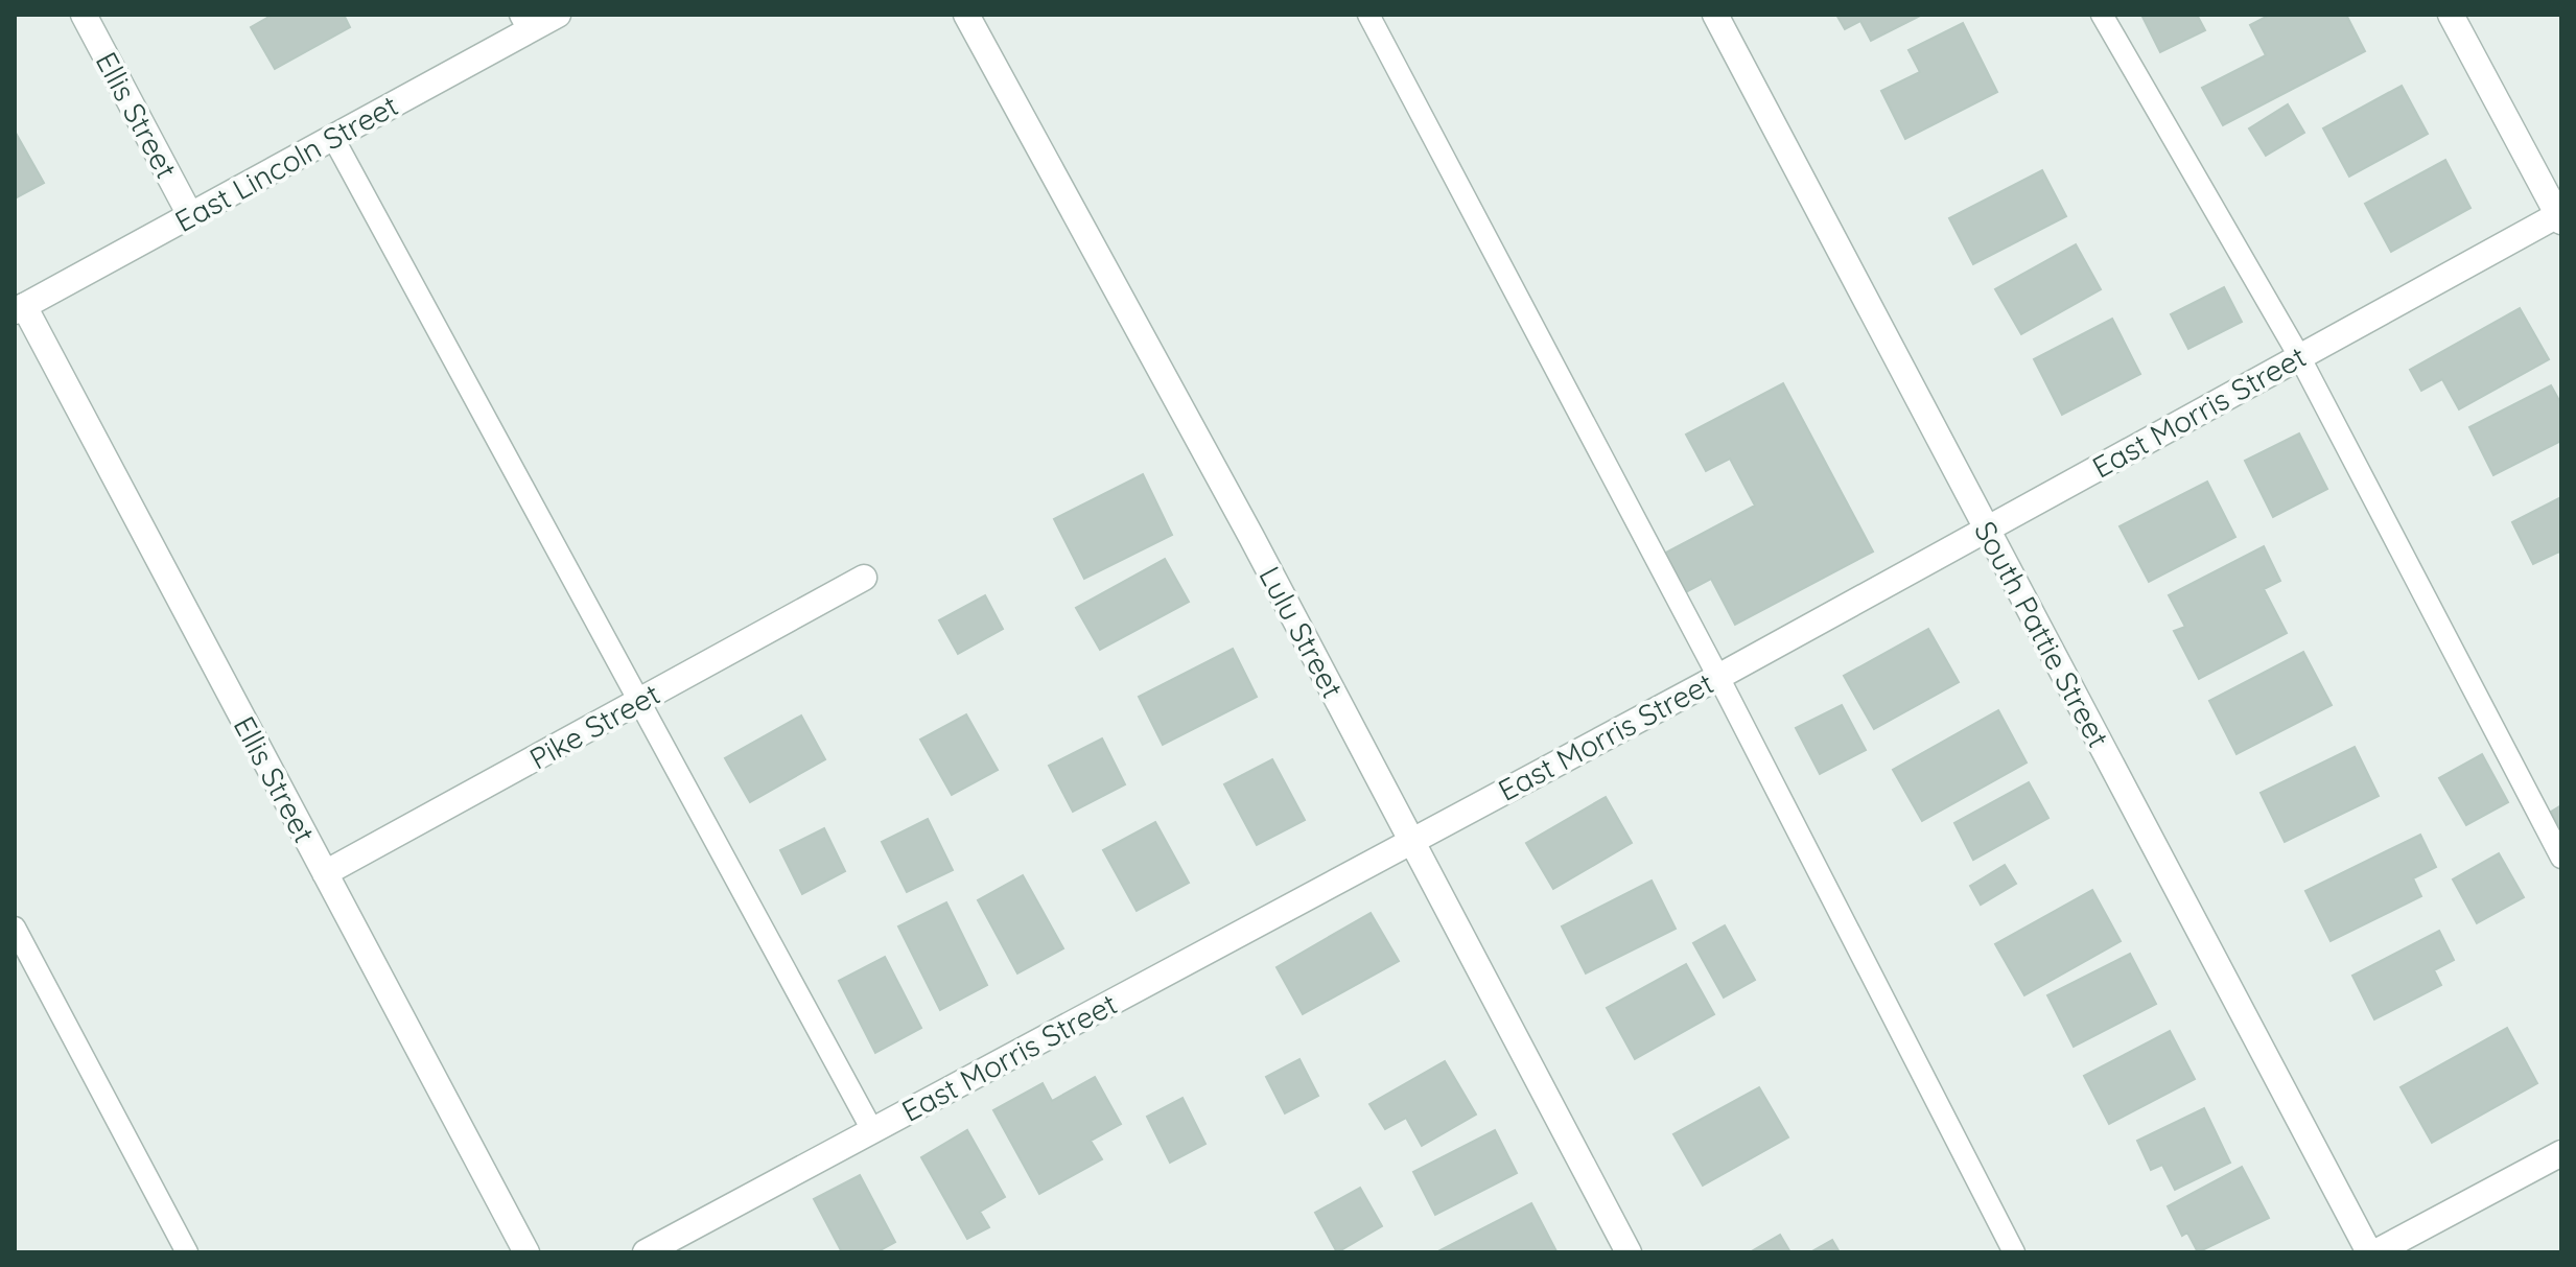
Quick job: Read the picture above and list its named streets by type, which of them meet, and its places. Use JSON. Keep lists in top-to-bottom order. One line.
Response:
{"streets":{"street":["Ellis Street","East Lincoln Street","East Morris Street","Lulu Street","South Pattie Street","Pike Street"]},"crossings":[["Ellis Street","East Lincoln Street"],["Ellis Street","Pike Street"],["East Morris Street","Lulu Street"],["East Morris Street","South Pattie Street"]]}
